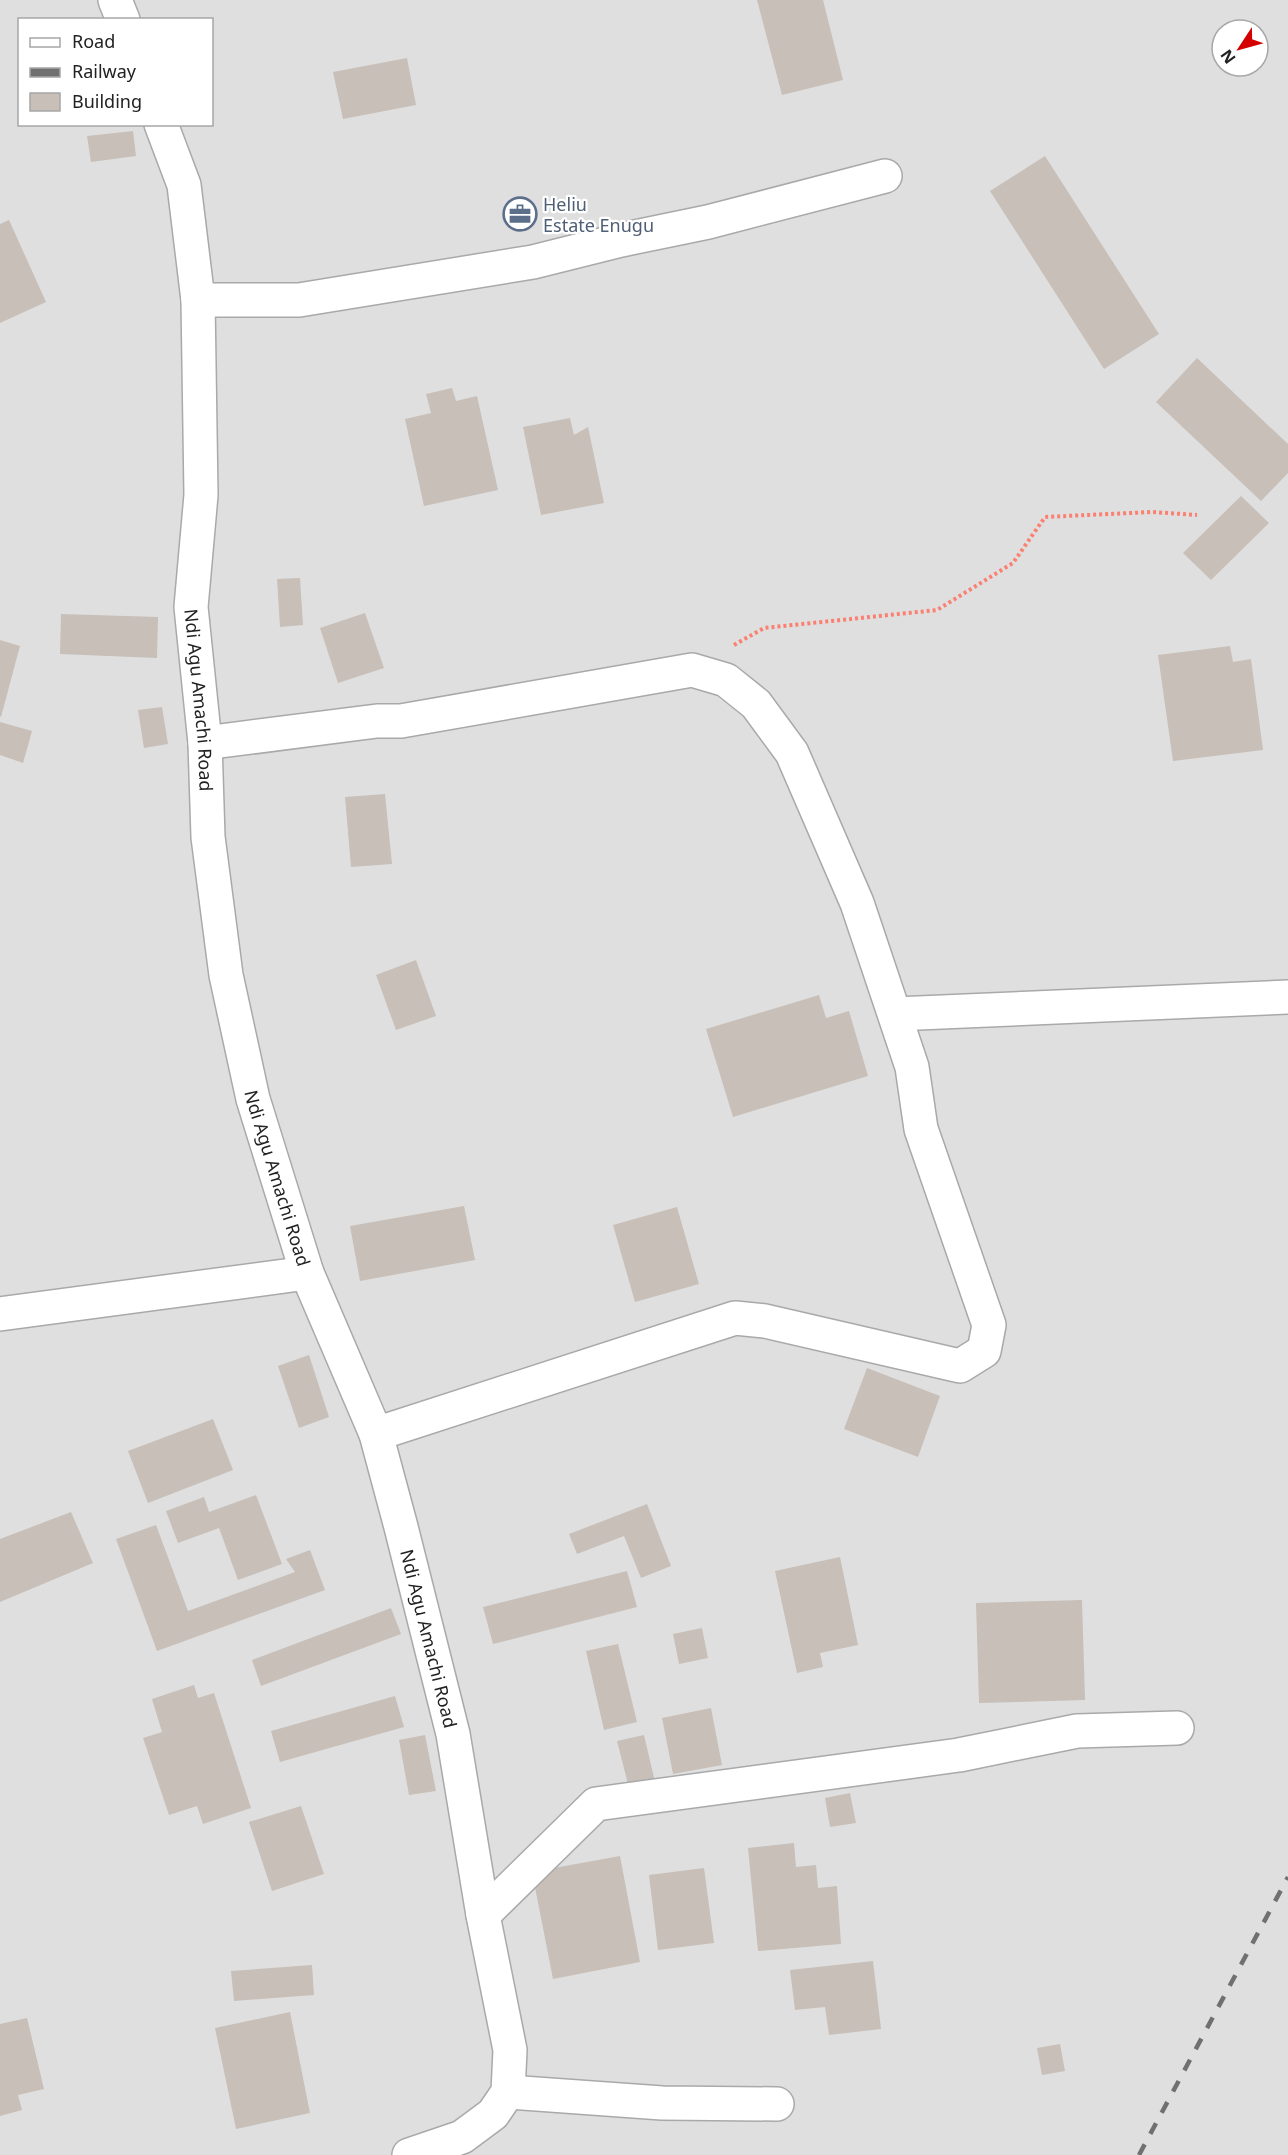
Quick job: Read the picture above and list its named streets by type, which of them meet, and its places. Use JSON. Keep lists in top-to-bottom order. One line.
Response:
{"streets":{"street":["Ndi Agu Amachi Road"]},"places":{"office":["Heliu Estate Enugu"]},"legend":["Road","Railway","Building"],"north":"bottom left"}
